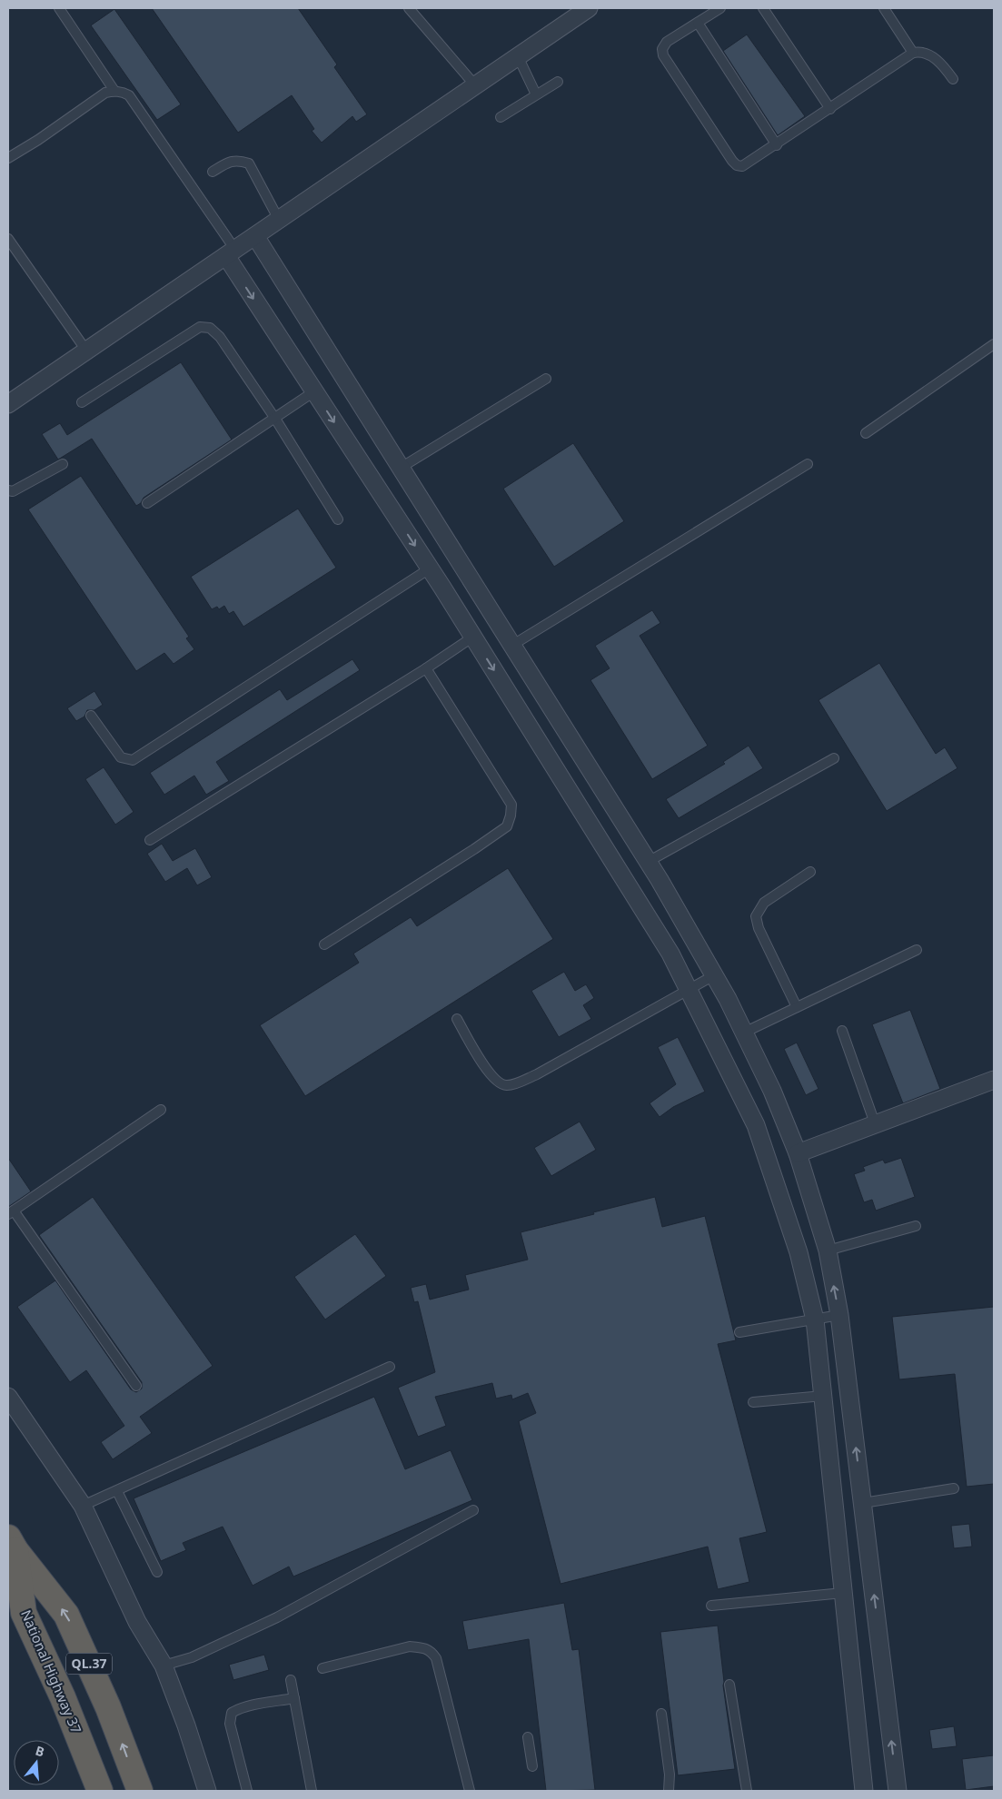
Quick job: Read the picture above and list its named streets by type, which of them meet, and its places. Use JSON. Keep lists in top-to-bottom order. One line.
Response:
{"streets":{"highway":["QL.37","National Highway 37"]},"north":"top"}
